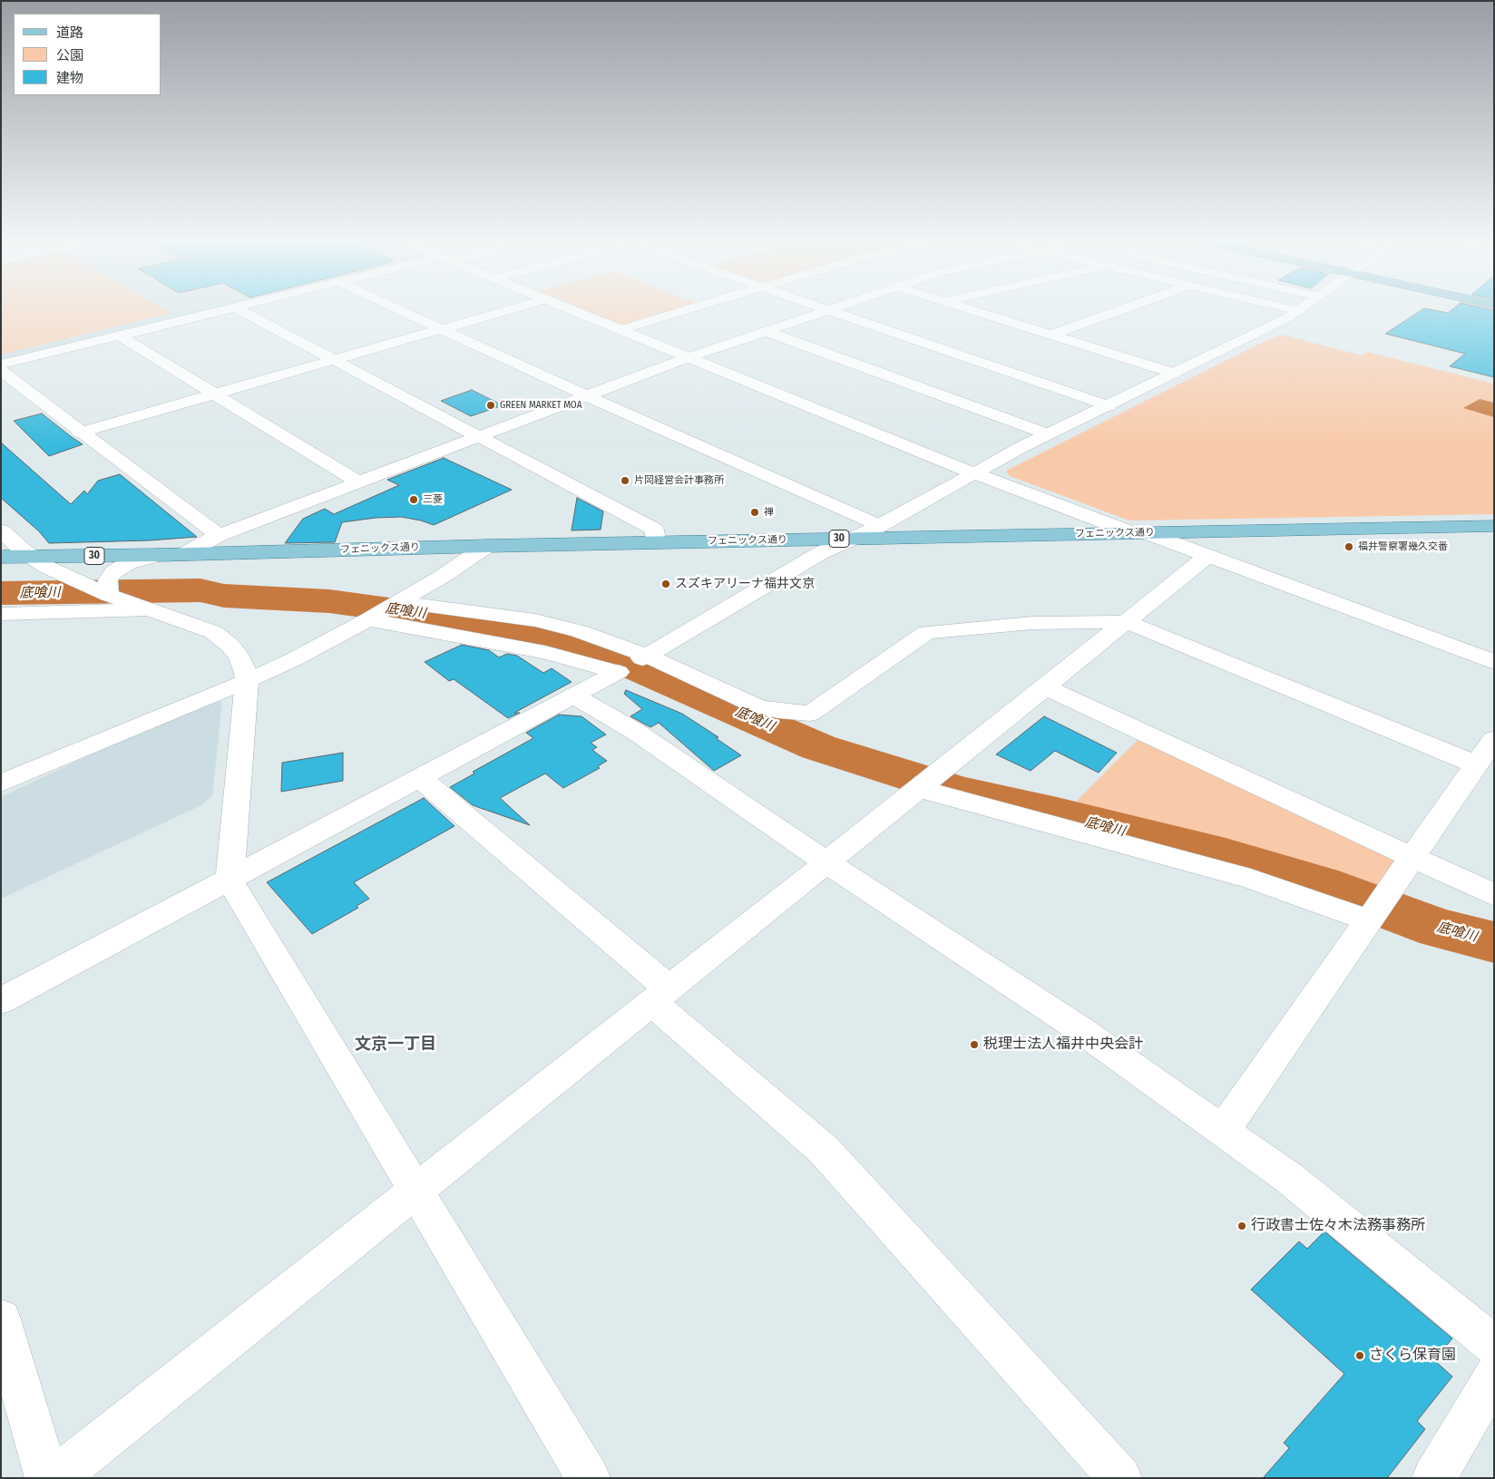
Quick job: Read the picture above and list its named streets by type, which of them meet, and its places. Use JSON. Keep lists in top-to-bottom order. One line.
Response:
{"streets":{"main road":["フェニックス通り","30"]},"districts":["文京一丁目"],"water":["底喰川"],"places":["GREEN MARKET MOA","片岡経営会計事務所","三菱","禅","福井警察署幾久交番","スズキアリーナ福井文京","税理士法人福井中央会計","行政書士佐々木法務事務所","さくら保育園"],"legend":["道路","公園","建物"]}
